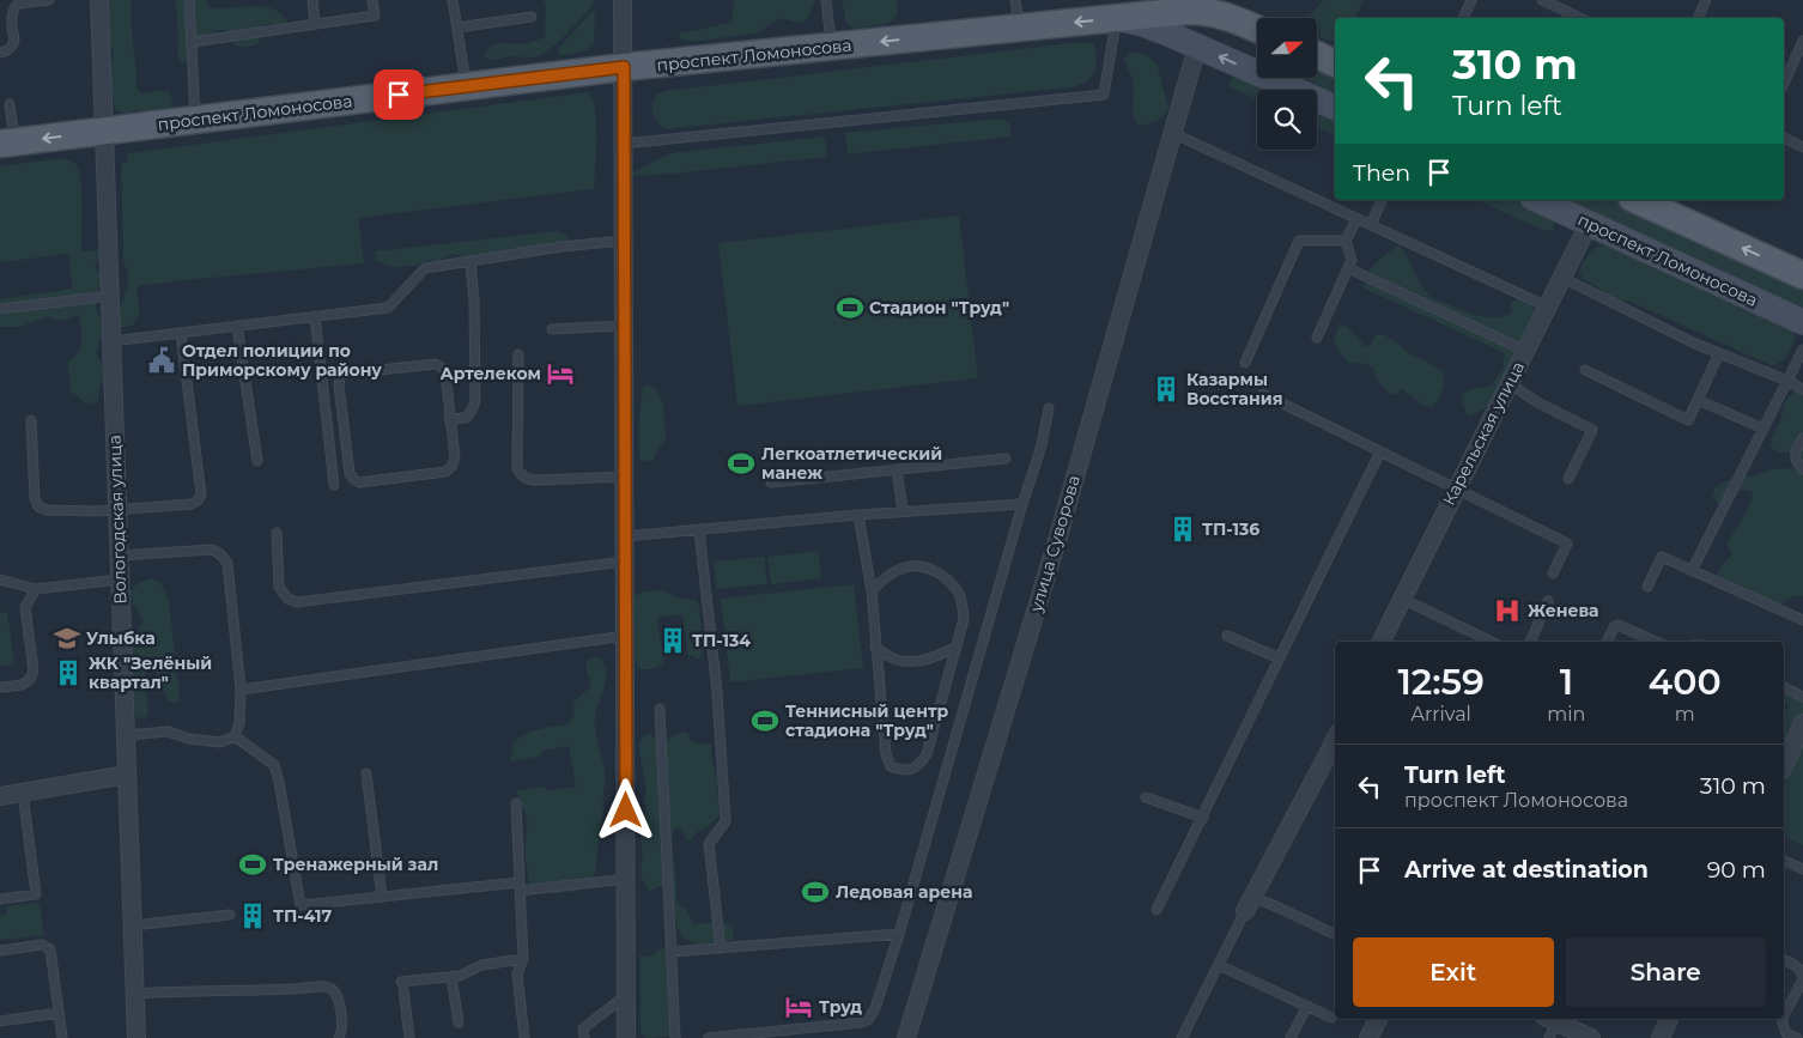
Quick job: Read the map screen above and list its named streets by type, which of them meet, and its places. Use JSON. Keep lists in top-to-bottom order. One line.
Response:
{"streets":{"main road":["проспект Ломоносова"],"street":["Карельская улица","Вологодская улица","улица Суворова"]},"crossings":[["проспект Ломоносова","Карельская улица"],["проспект Ломоносова","Вологодская улица"],["проспект Ломоносова","улица Суворова"]],"places":{"sports":["Стадион \"Труд\"","Легкоатлетический манеж","Теннисный центр стадиона \"Труд\"","Тренажерный зал","Ледовая арена"],"public building":["Отдел полиции по Приморскому району"],"hotel":["Артелеком","Труд"],"building":["Казармы Восстания","ТП-136","ТП-134","ЖК \"Зелёный квартал\"","ТП-417"],"hospital":["Женева"],"school or university":["Улыбка"]},"north":"right","page":{"turn":["310 m","Turn left"],"then":"Then","eta":["12:59","Arrival","1","min","400","m"],"list":[{"name":"Turn left","note":"проспект Ломоносова","value":"310 m"},{"name":"Arrive at destination","value":"90 m"}],"buttons":["Exit","Share"]}}
